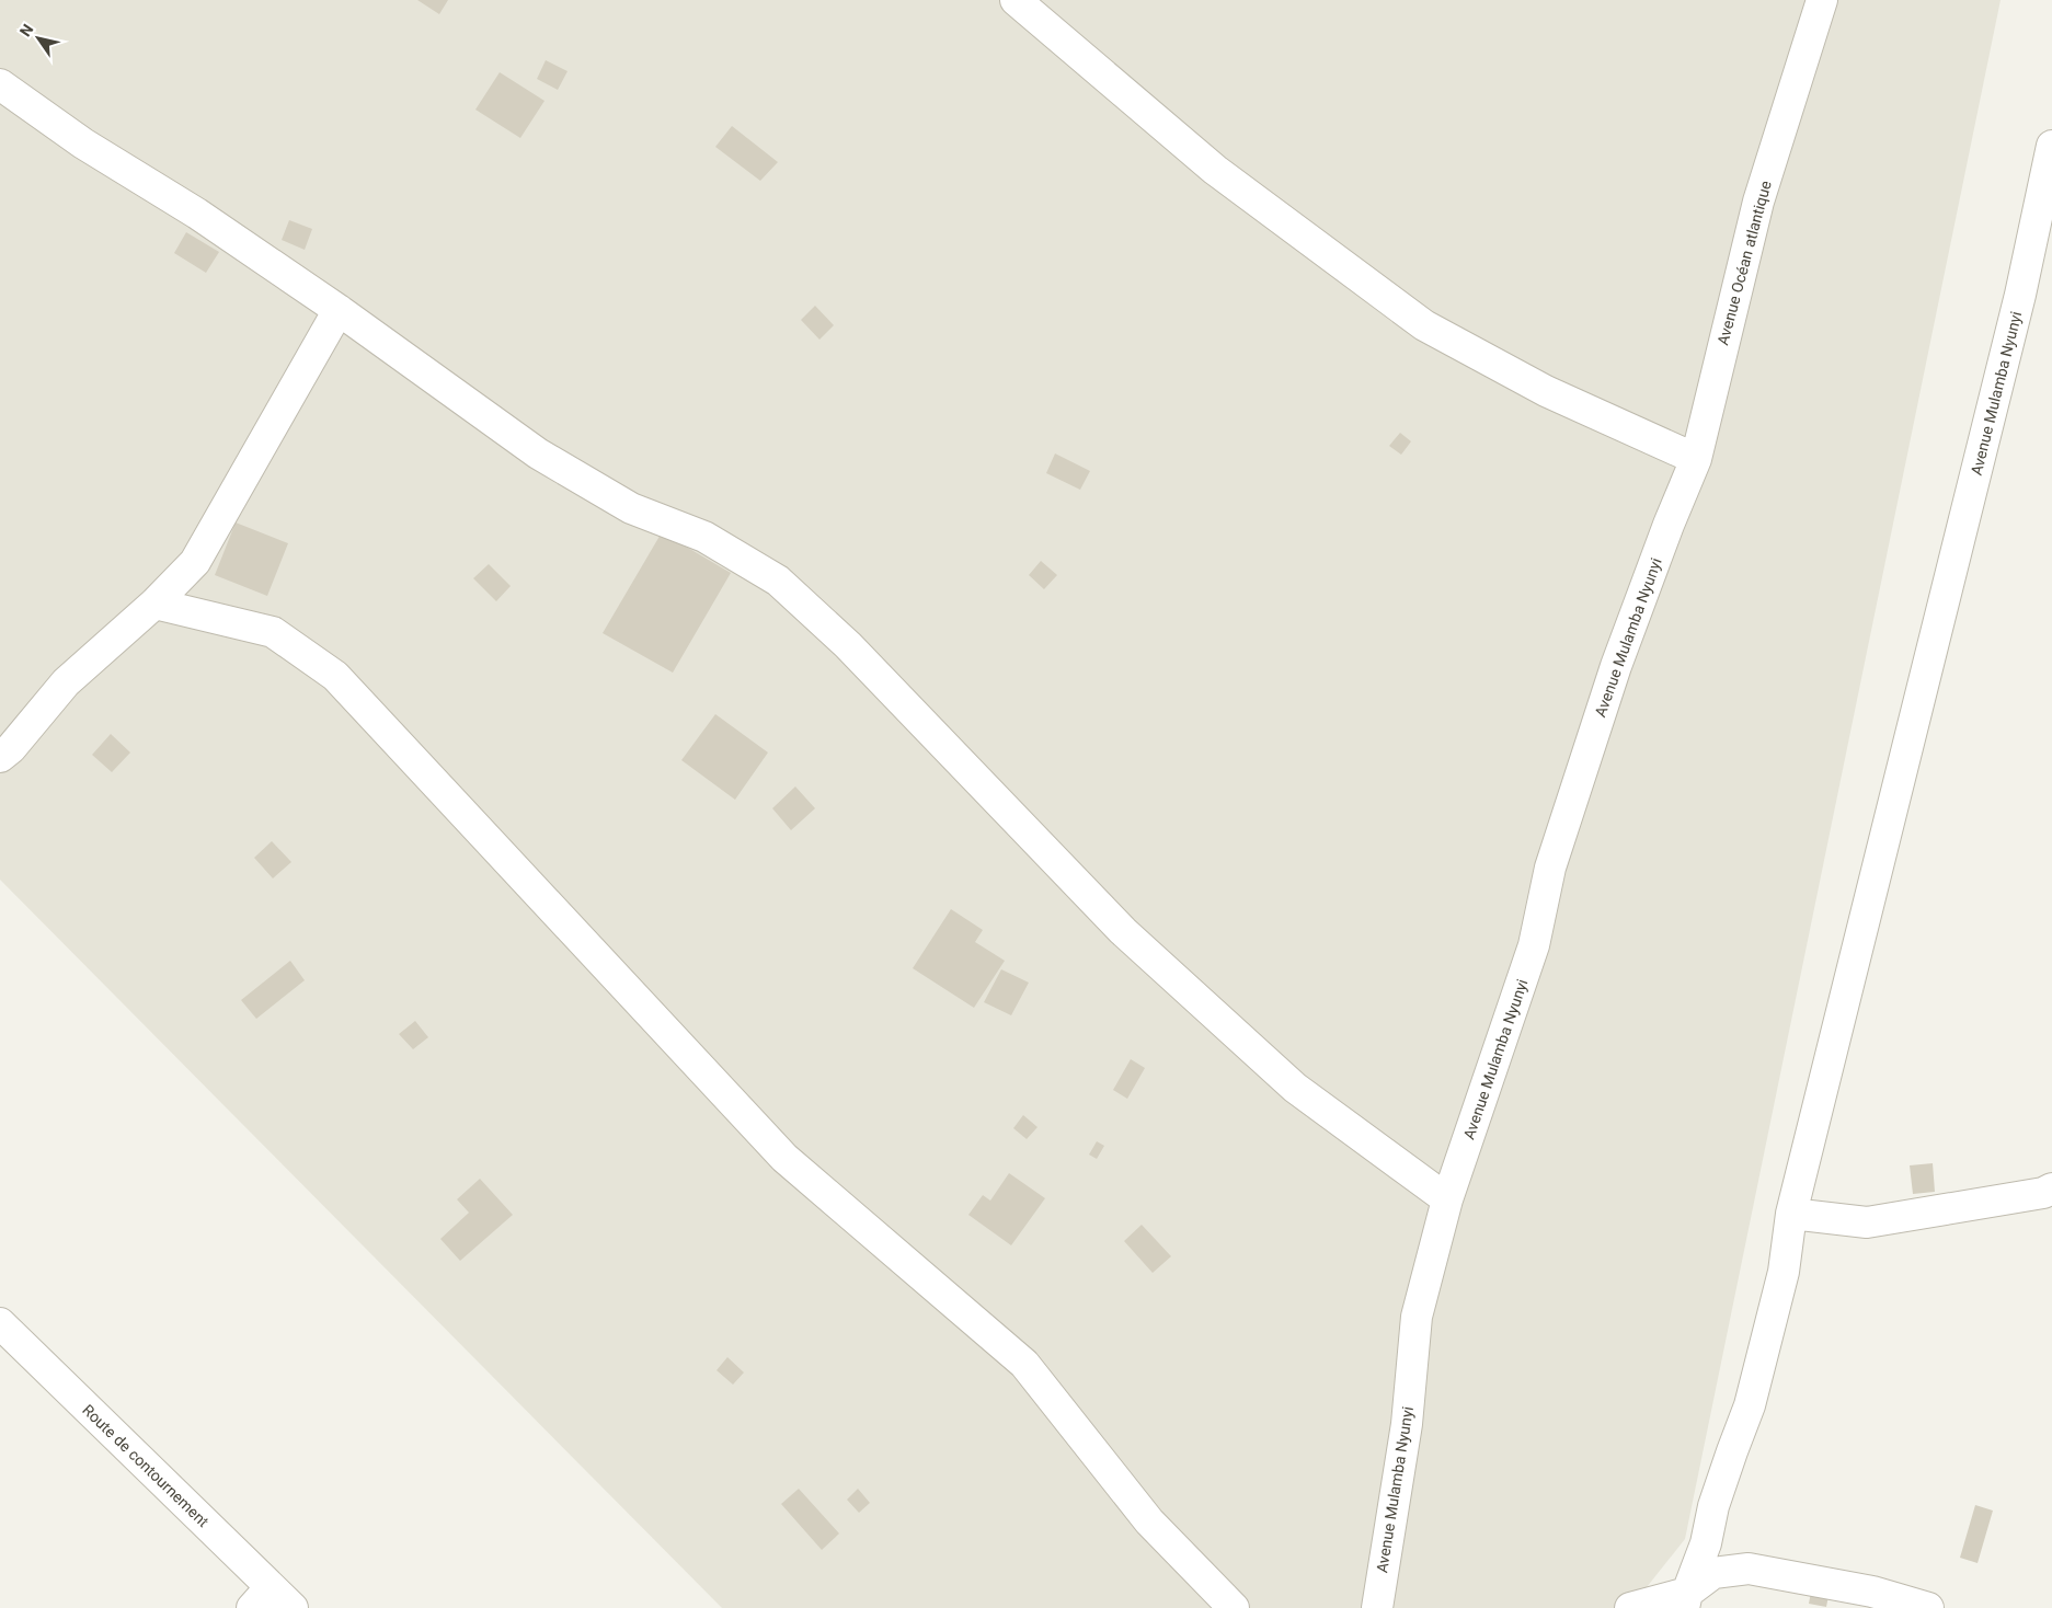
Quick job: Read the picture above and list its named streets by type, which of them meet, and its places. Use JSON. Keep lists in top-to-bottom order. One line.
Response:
{"streets":{"street":["Avenue Océan atlantique","Avenue Mulamba Nyunyi","Route de contournement"]},"crossings":[["Avenue Océan atlantique","Avenue Mulamba Nyunyi"]],"north":"top left"}
